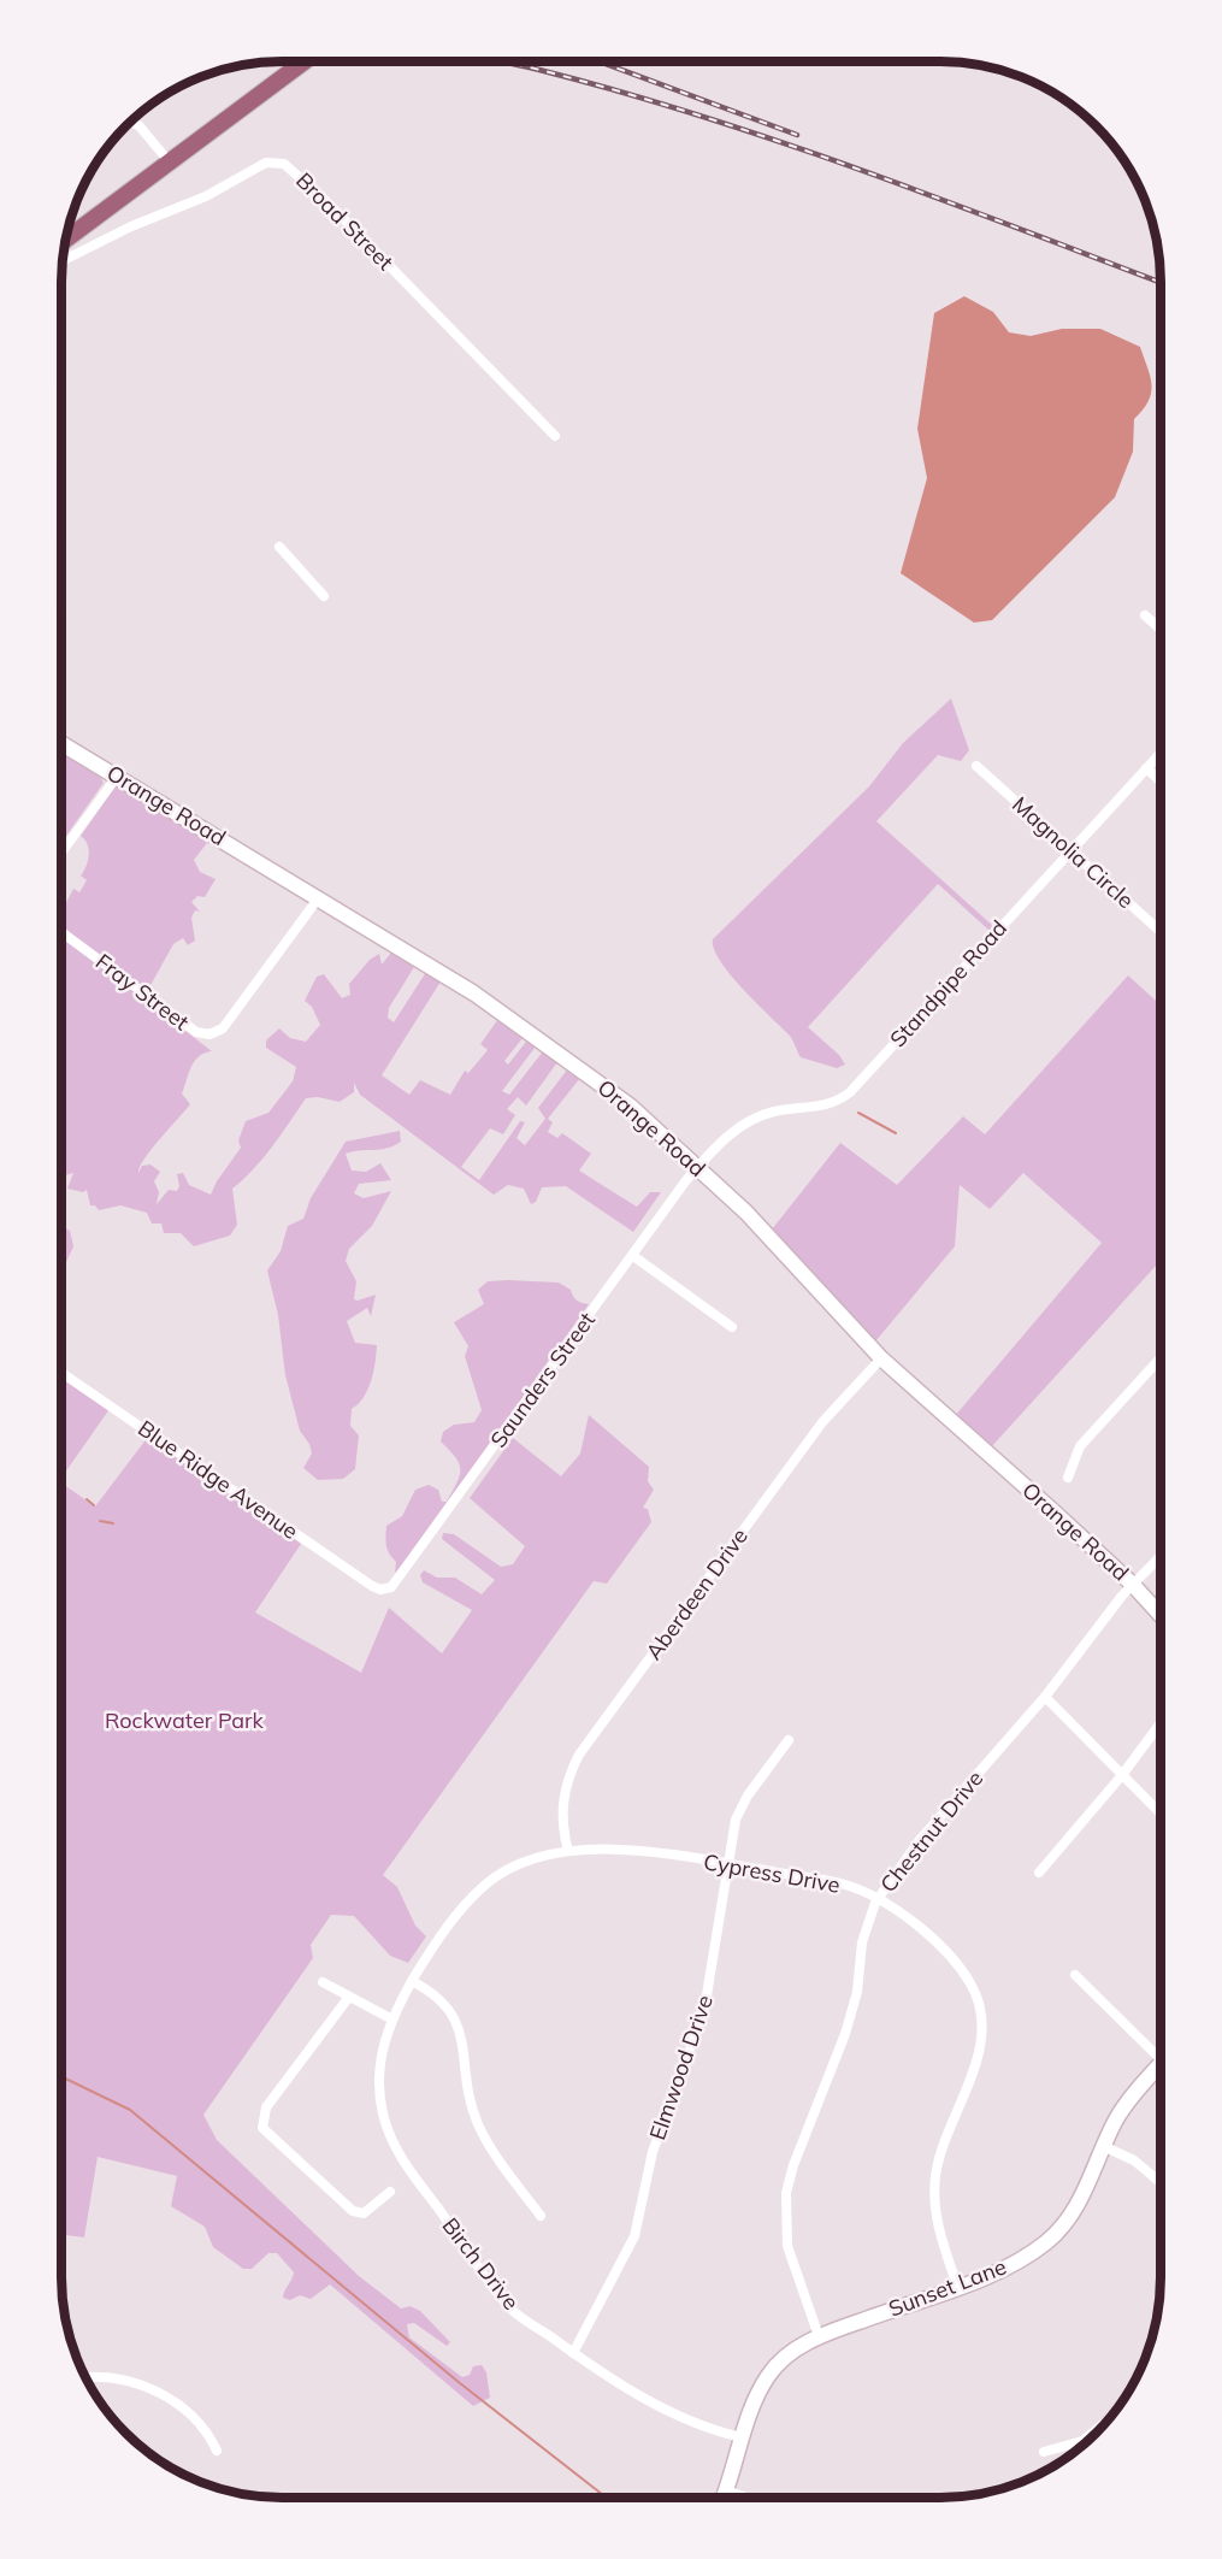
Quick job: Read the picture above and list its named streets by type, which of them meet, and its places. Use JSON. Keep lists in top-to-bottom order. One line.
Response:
{"streets":{"main road":["Orange Road","Sunset Lane"],"street":["Broad Street","Magnolia Circle","Standpipe Road","Fray Street","Saunders Street","Blue Ridge Avenue","Aberdeen Drive","Chestnut Drive","Cypress Drive","Elmwood Drive","Birch Drive"]},"crossings":[["Orange Road","Standpipe Road"],["Orange Road","Fray Street"],["Orange Road","Saunders Street"],["Orange Road","Aberdeen Drive"],["Orange Road","Chestnut Drive"],["Magnolia Circle","Standpipe Road"],["Standpipe Road","Saunders Street"],["Saunders Street","Blue Ridge Avenue"],["Aberdeen Drive","Cypress Drive"],["Aberdeen Drive","Birch Drive"],["Chestnut Drive","Cypress Drive"],["Chestnut Drive","Sunset Lane"],["Cypress Drive","Elmwood Drive"],["Cypress Drive","Birch Drive"],["Cypress Drive","Sunset Lane"],["Elmwood Drive","Birch Drive"],["Birch Drive","Sunset Lane"]],"parks":["Rockwater Park"]}
